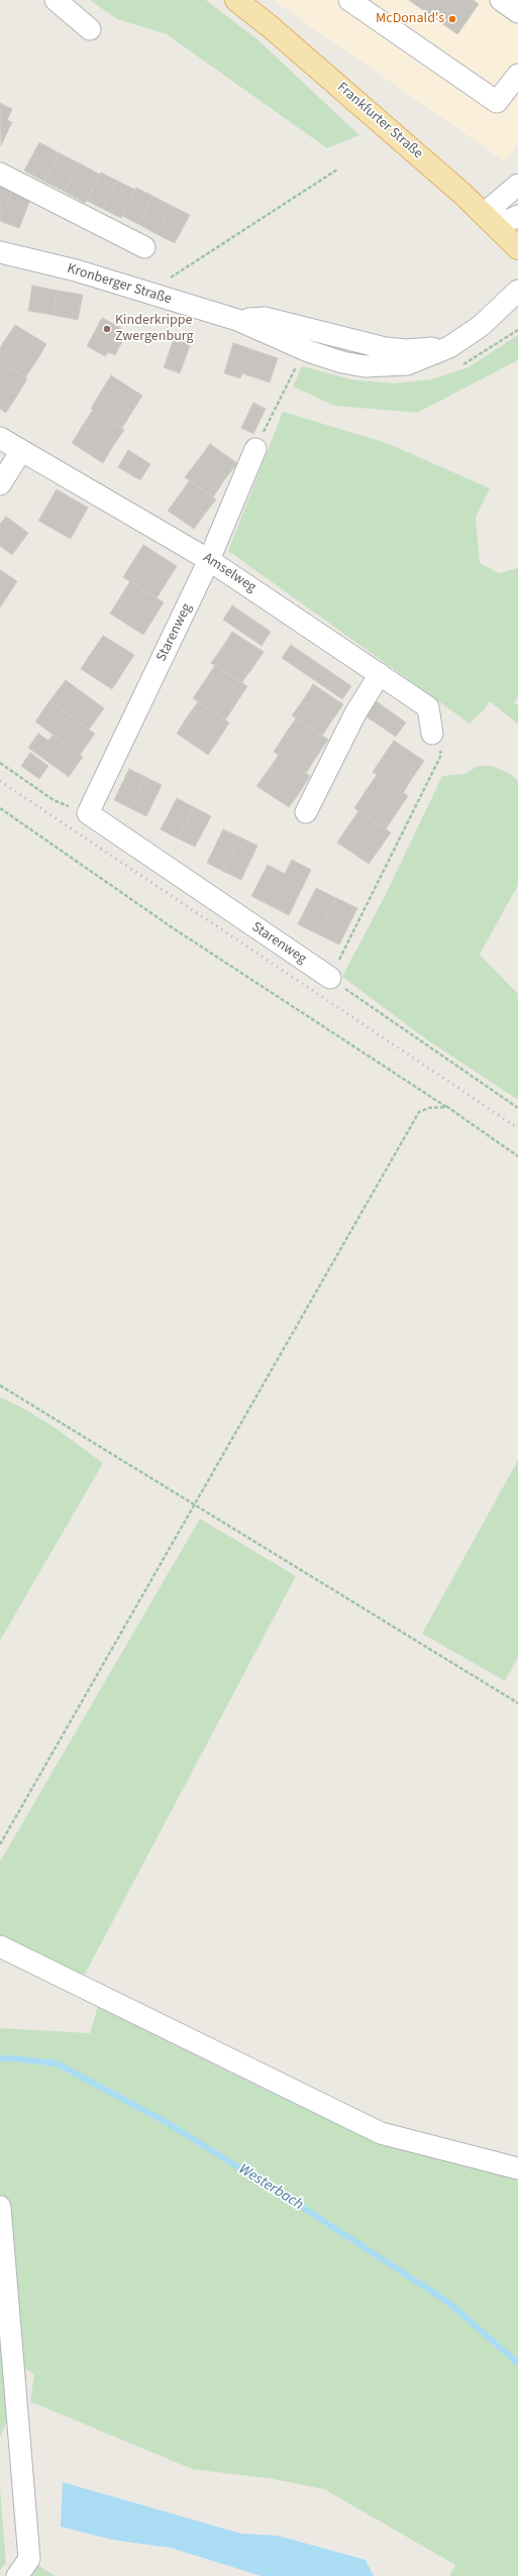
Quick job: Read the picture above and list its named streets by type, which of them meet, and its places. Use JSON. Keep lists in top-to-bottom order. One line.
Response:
{"streets":{"main road":["Frankfurter Straße"],"street":["Kronberger Straße","Amselweg","Starenweg"]},"crossings":[["Amselweg","Starenweg"]],"water":["Westerbach"],"places":["McDonald's","Kinderkrippe Zwergenburg"]}
